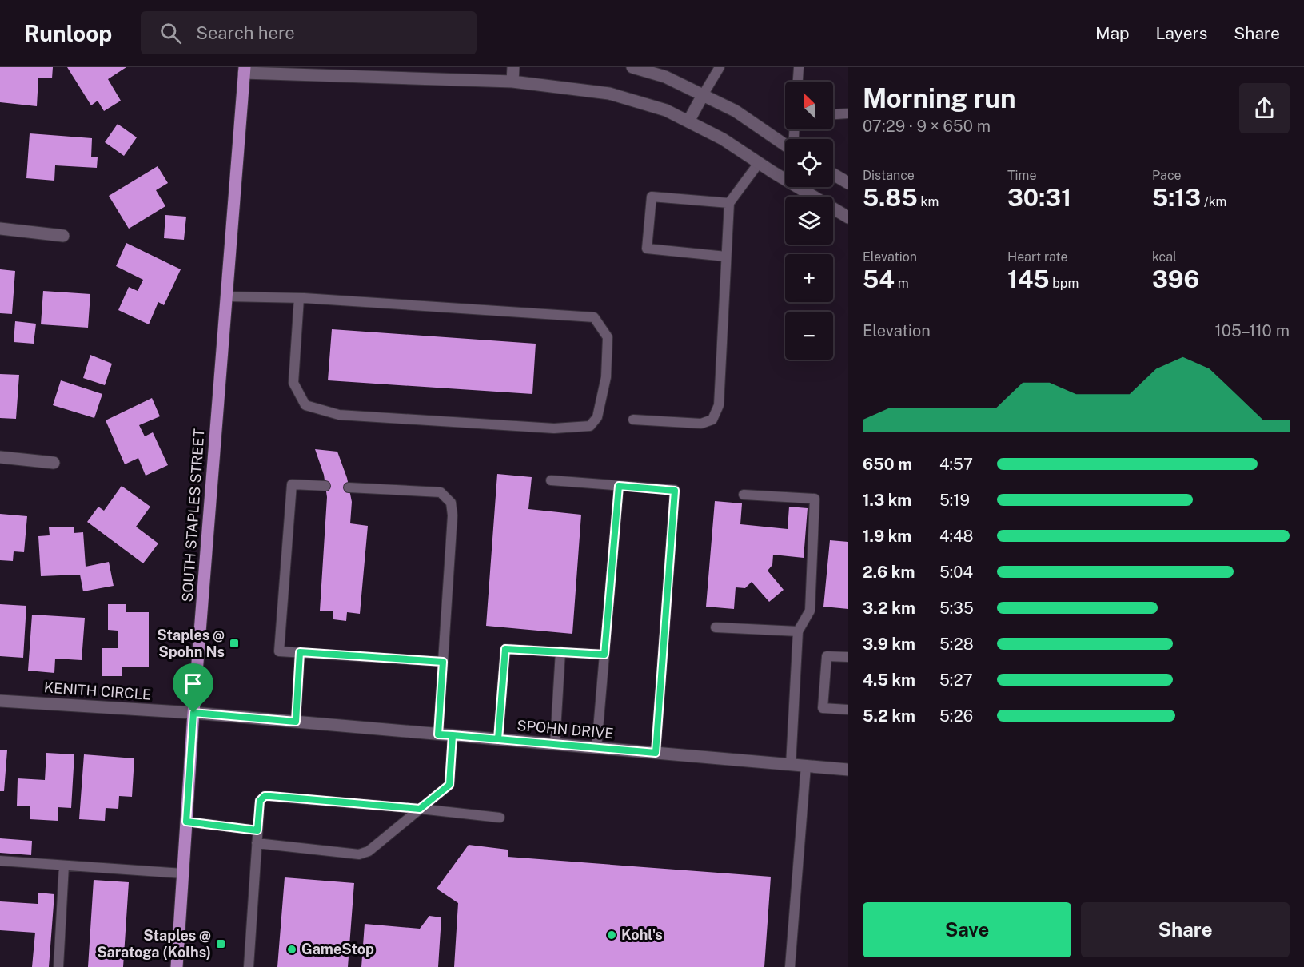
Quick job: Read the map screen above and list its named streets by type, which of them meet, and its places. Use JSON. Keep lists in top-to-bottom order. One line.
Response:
{"streets":{"main road":["SOUTH STAPLES STREET"],"street":["KENITH CIRCLE","SPOHN DRIVE"]},"crossings":[["SOUTH STAPLES STREET","KENITH CIRCLE"],["SOUTH STAPLES STREET","SPOHN DRIVE"],["KENITH CIRCLE","SPOHN DRIVE"]],"places":{"transit":["Staples @ Spohn Ns","Staples @ Saratoga (Kolhs)"],"other":["Kohl's","GameStop"]},"north":"top left","page":{"header":"Runloop","search":"Search here","nav":["Map","Layers","Share"],"heading":["Morning run","07:29 · 9 × 650 m"],"map_buttons":["+","−"],"stats":[["Distance","5.85 km"],["Time","30:31"],["Pace","5:13 /km"],["Elevation","54 m"],["Heart rate","145 bpm"],["kcal","396"]],"chart":["Elevation","105–110 m"],"list":[{"name":"650 m","note":"4:57"},{"name":"1.3 km","note":"5:19"},{"name":"1.9 km","note":"4:48"},{"name":"2.6 km","note":"5:04"},{"name":"3.2 km","note":"5:35"},{"name":"3.9 km","note":"5:28"},{"name":"4.5 km","note":"5:27"},{"name":"5.2 km","note":"5:26"}],"buttons":["Save","Share"]}}
